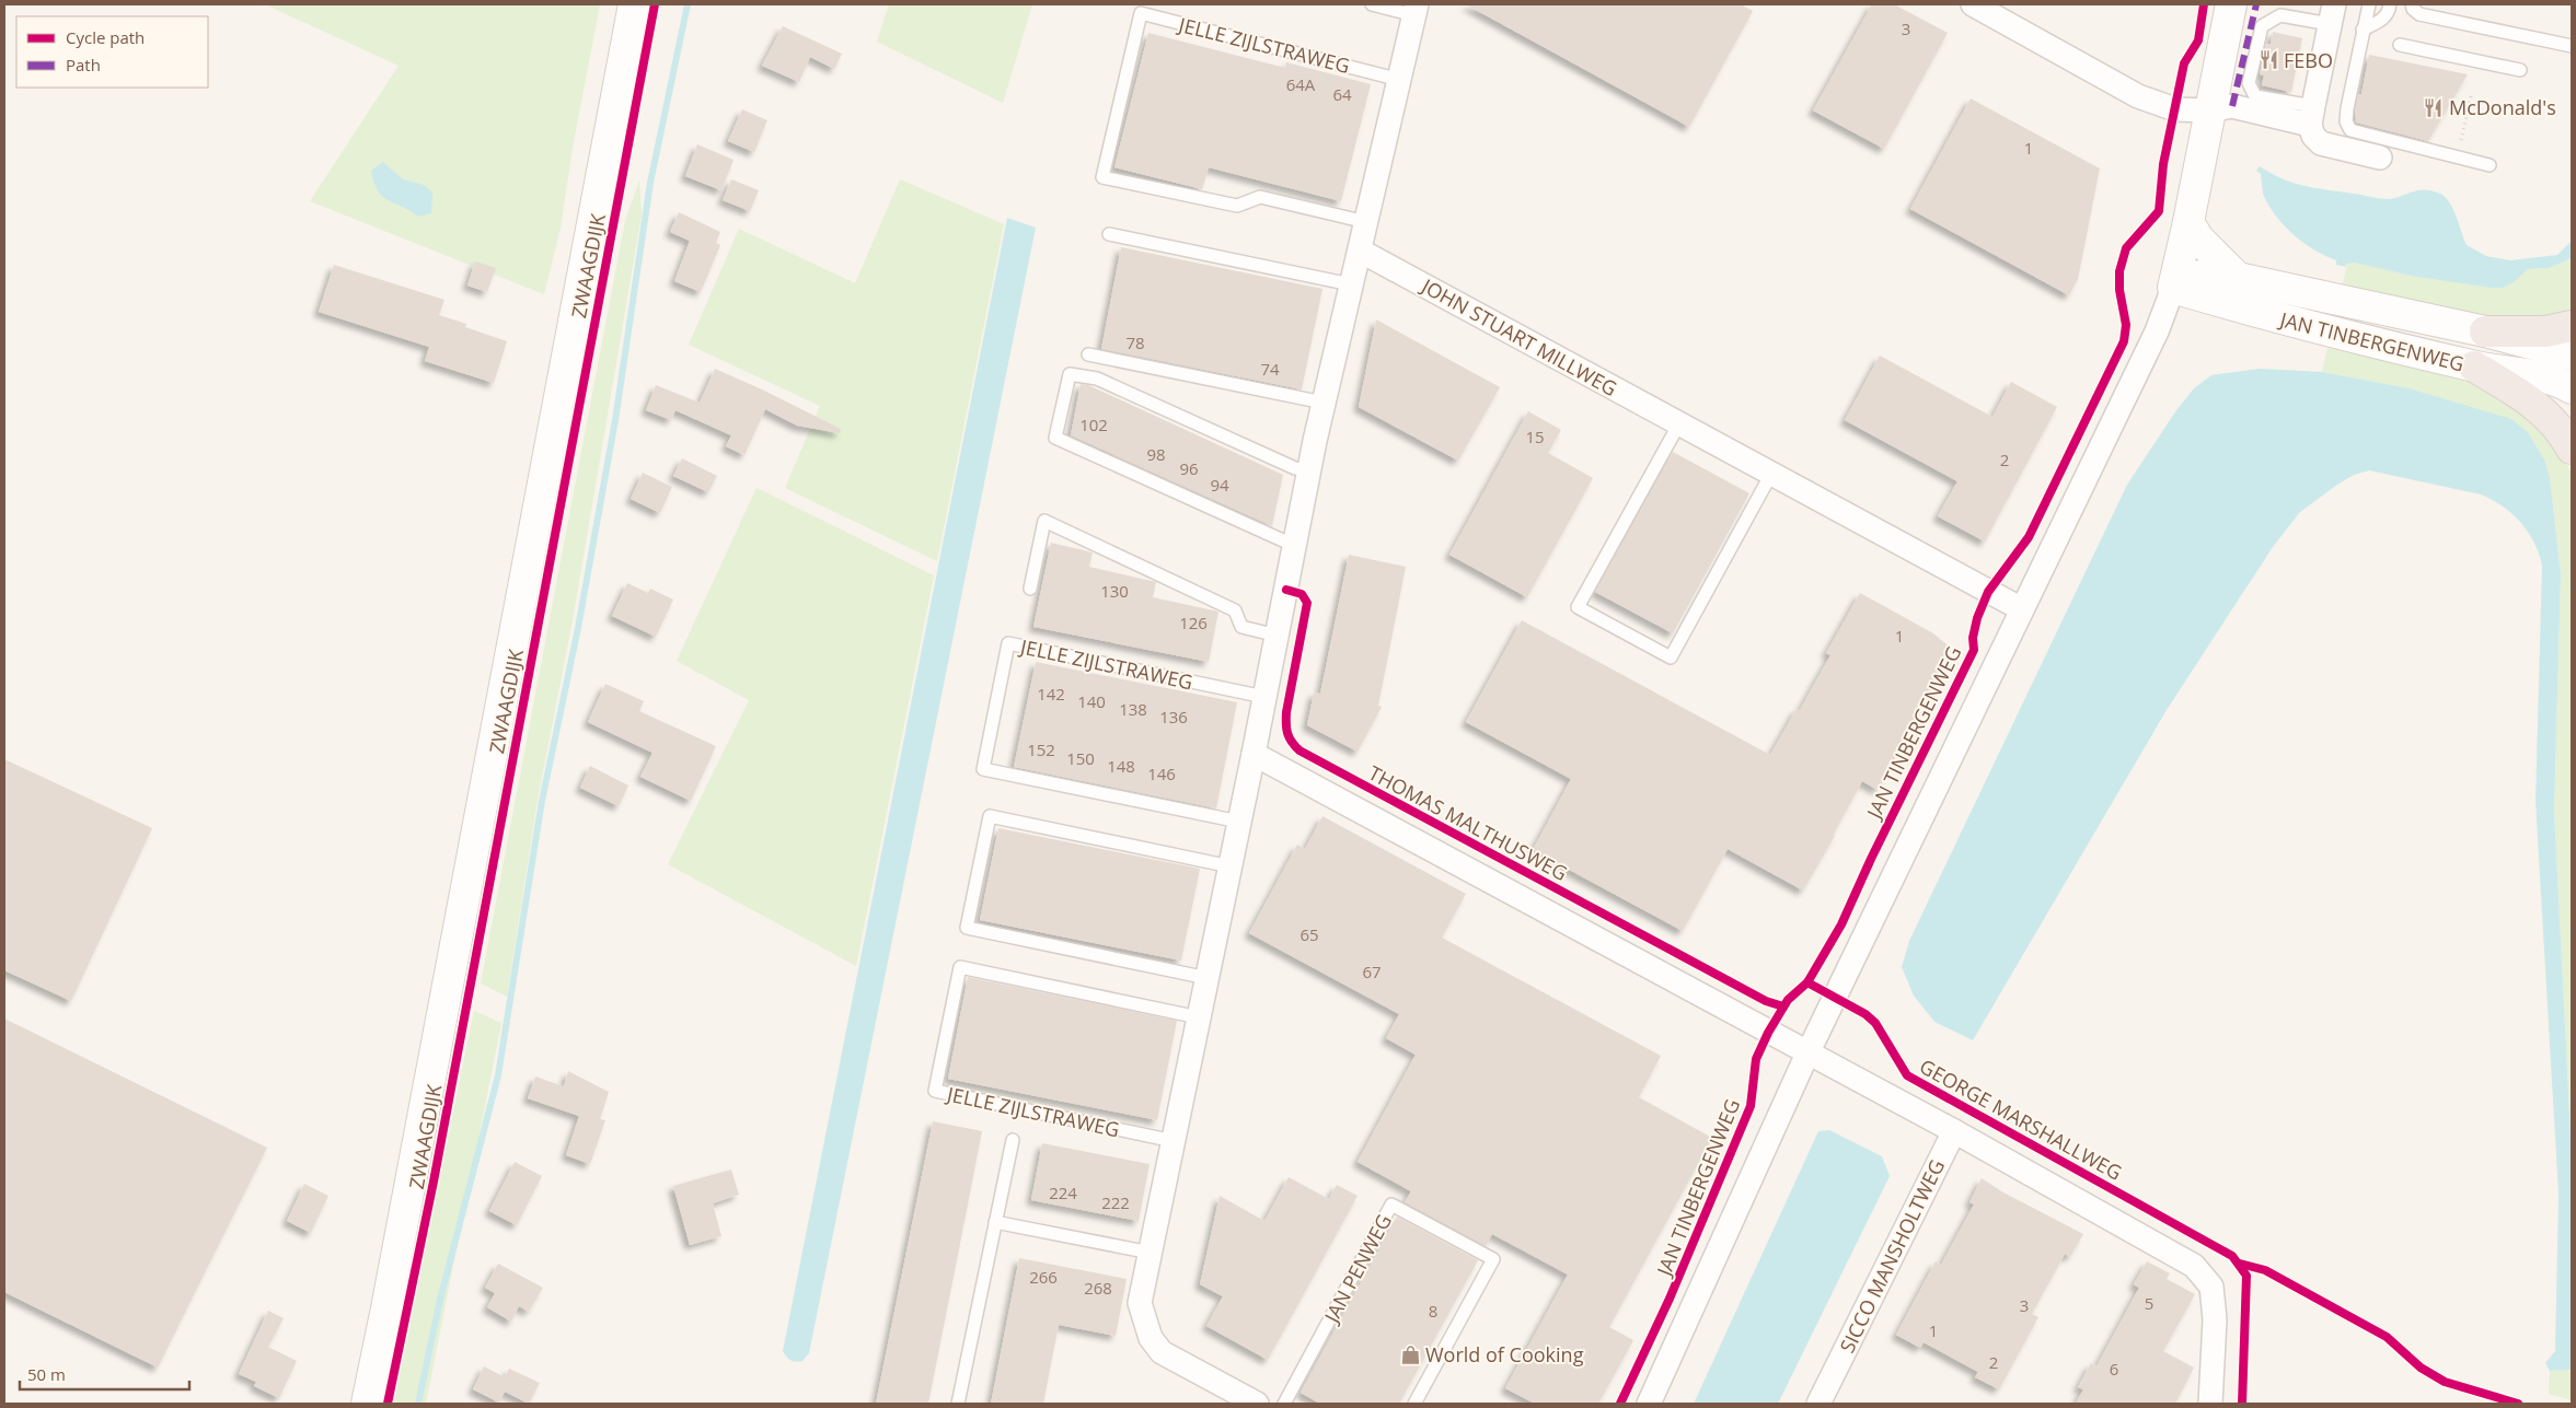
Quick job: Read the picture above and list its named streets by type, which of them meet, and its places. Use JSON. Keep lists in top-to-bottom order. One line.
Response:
{"streets":{"street":["ZWAAGDIJK","JOHN STUART MILLWEG","JAN TINBERGENWEG","THOMAS MALTHUSWEG","SICCO MANSHOLTWEG"],"lane":["JELLE ZIJLSTRAWEG","JAN PENWEG"],"cycle path":["GEORGE MARSHALLWEG"]},"places":{"restaurant":["FEBO","McDonald's"],"shop":["World of Cooking"]},"house_numbers":["3","64A","64","1","78","74","102","15","98","2","96","94","130","126","1","142","140","138","136","152","150","148","146","65","67","224","222","266","268","5","3","8","1","2","6"],"legend":["Cycle path","Path"],"scale_bar":"50 m"}
